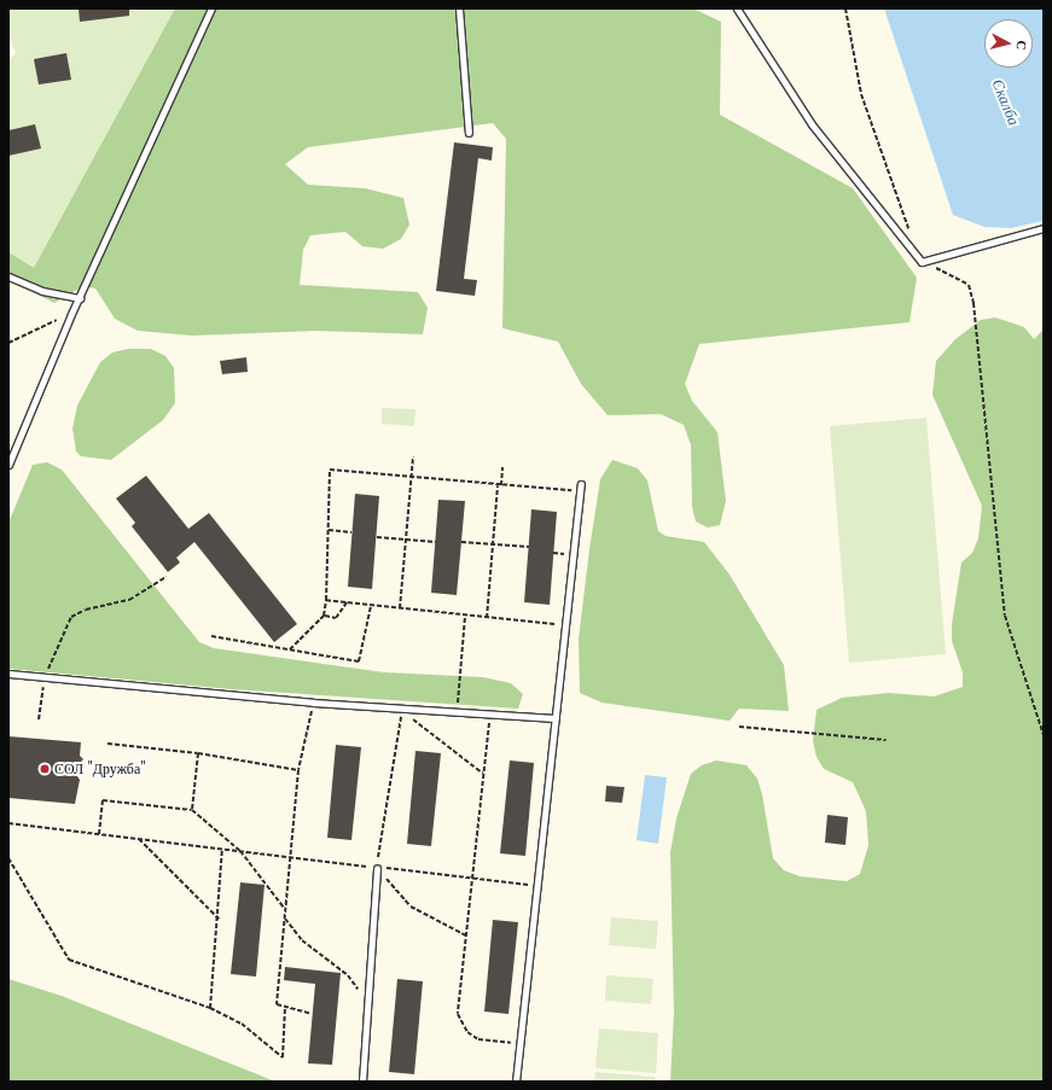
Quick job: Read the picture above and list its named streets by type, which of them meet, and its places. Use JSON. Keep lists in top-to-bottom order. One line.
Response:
{"water":["Скалба"],"places":["СОЛ \"Дружба\""],"north":"right"}
